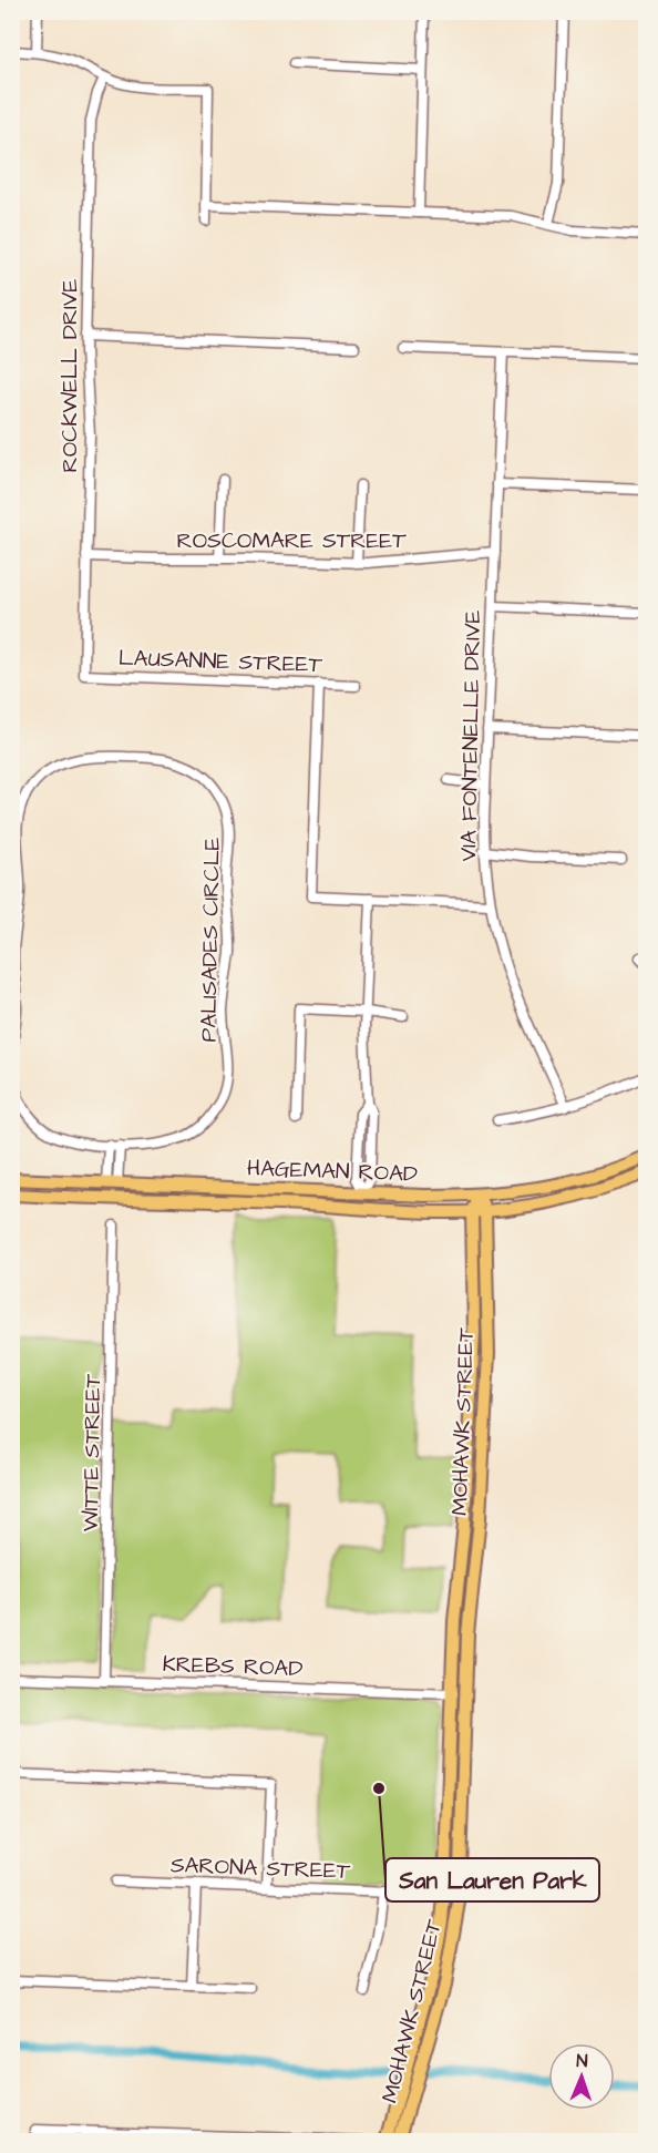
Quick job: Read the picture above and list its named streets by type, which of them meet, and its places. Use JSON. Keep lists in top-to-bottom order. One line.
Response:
{"streets":{"main road":["HAGEMAN ROAD","MOHAWK STREET"],"street":["ROCKWELL DRIVE","ROSCOMARE STREET","LAUSANNE STREET","VIA FONTENELLE DRIVE","PALISADES CIRCLE","WITTE STREET","KREBS ROAD","SARONA STREET"]},"crossings":[["ROCKWELL DRIVE","ROSCOMARE STREET"],["ROCKWELL DRIVE","LAUSANNE STREET"],["ROSCOMARE STREET","VIA FONTENELLE DRIVE"],["HAGEMAN ROAD","MOHAWK STREET"],["MOHAWK STREET","KREBS ROAD"],["WITTE STREET","KREBS ROAD"]],"places":["San Lauren Park"],"north":"top"}
